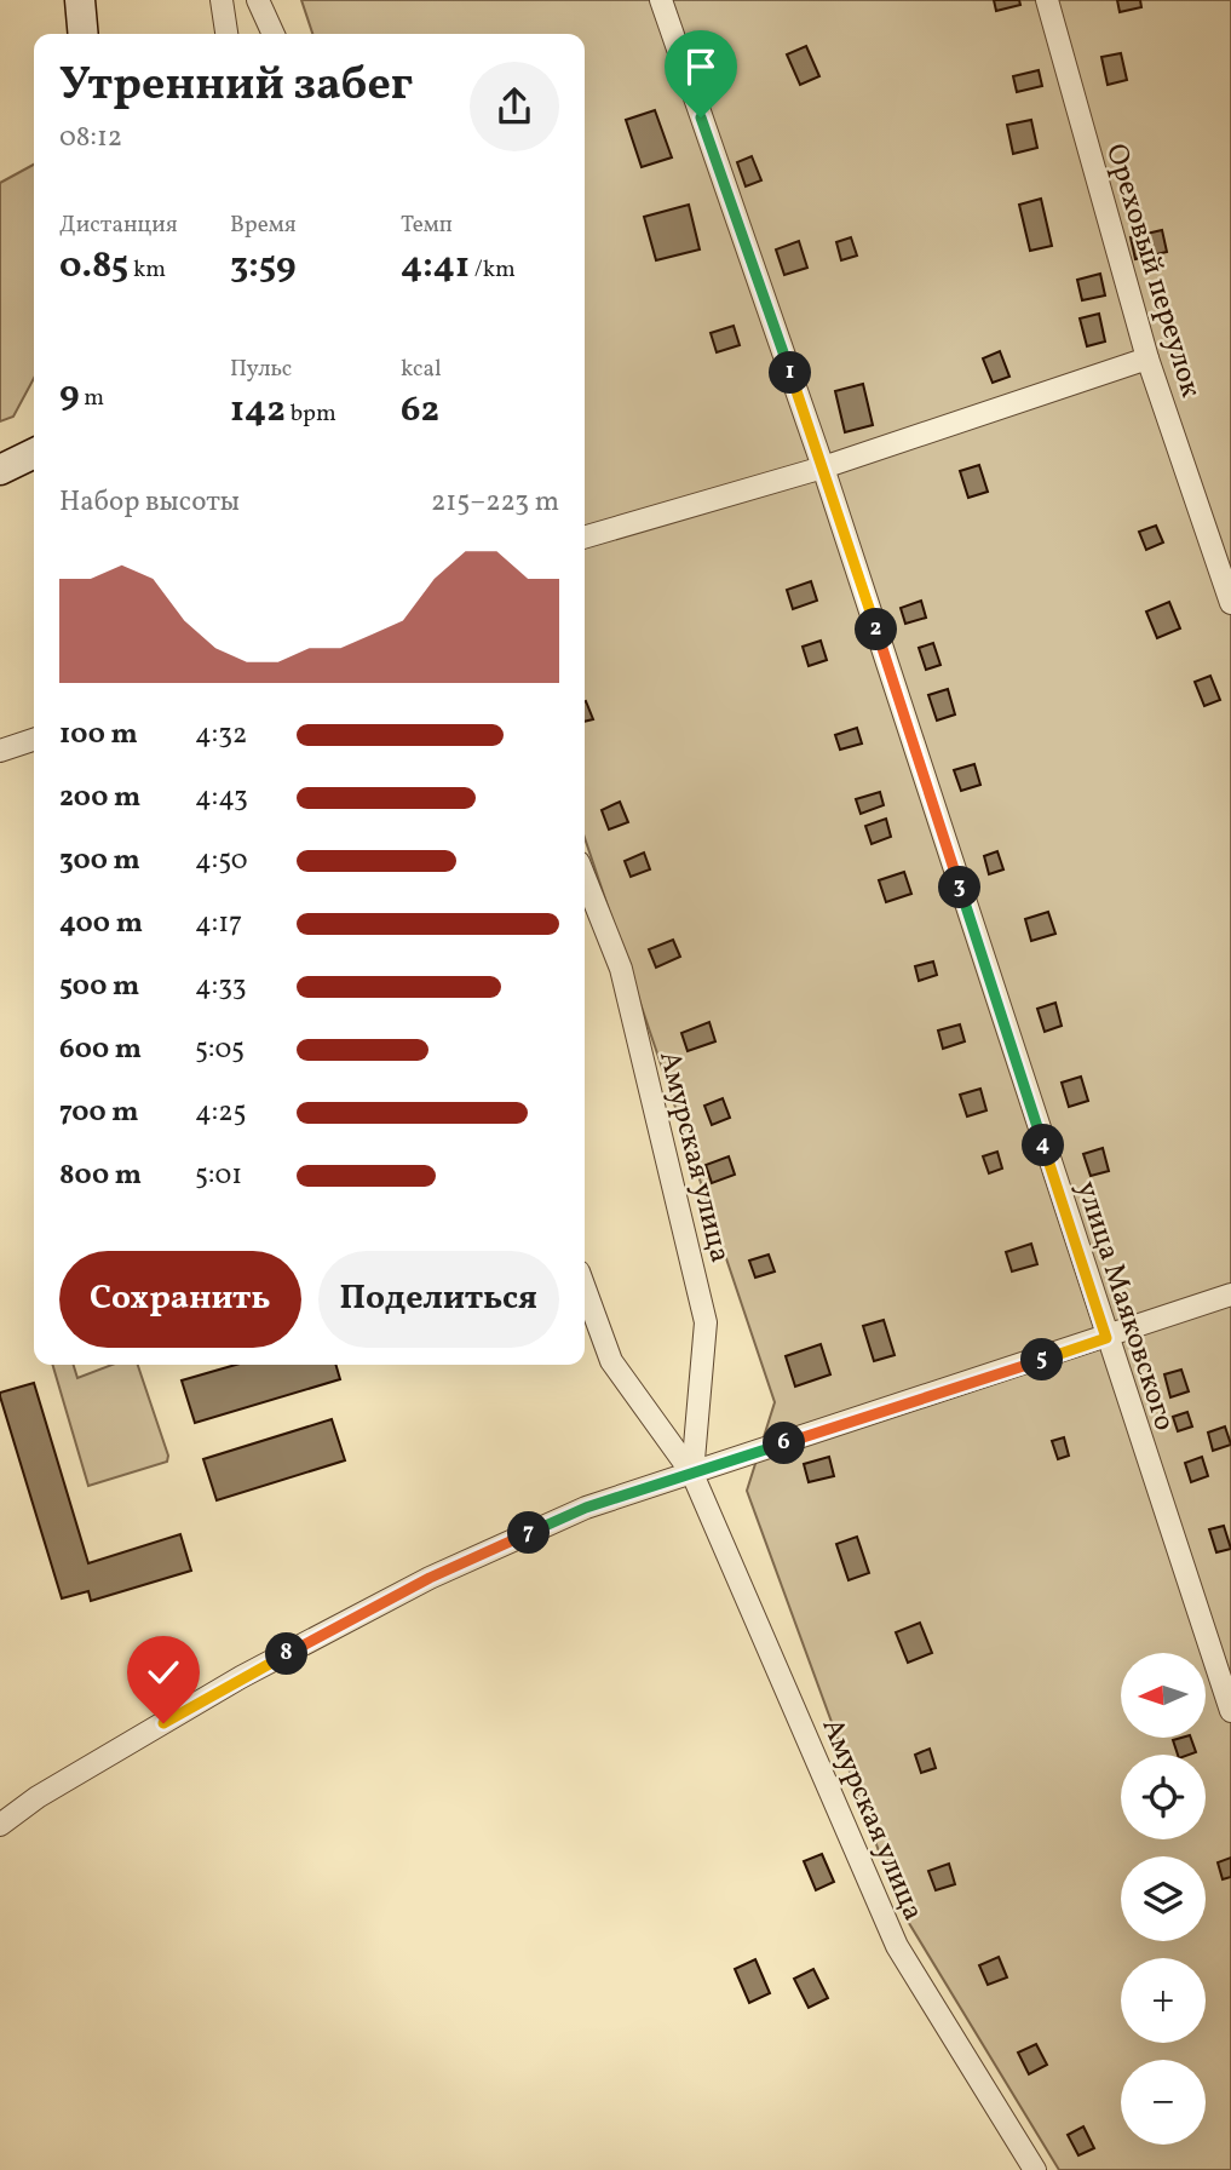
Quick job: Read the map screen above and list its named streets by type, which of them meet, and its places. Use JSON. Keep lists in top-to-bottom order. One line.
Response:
{"streets":{"street":["Ореховый переулок","Амурская улица","улица Маяковского"]},"north":"left","page":{"heading":["Утренний забег","08:12"],"stats":[["Дистанция","0.85 km"],["Время","3:59"],["Темп","4:41 /km"],["9 m"],["Пульс","142 bpm"],["kcal","62"]],"pins":["1","2","3","4","5","6","7","8"],"chart":["Набор высоты","215–223 m"],"list":[{"name":"100 m","note":"4:32"},{"name":"200 m","note":"4:43"},{"name":"300 m","note":"4:50"},{"name":"400 m","note":"4:17"},{"name":"500 m","note":"4:33"},{"name":"600 m","note":"5:05"},{"name":"700 m","note":"4:25"},{"name":"800 m","note":"5:01"}],"buttons":["Сохранить","Поделиться"],"map_buttons":["+","−"]}}
